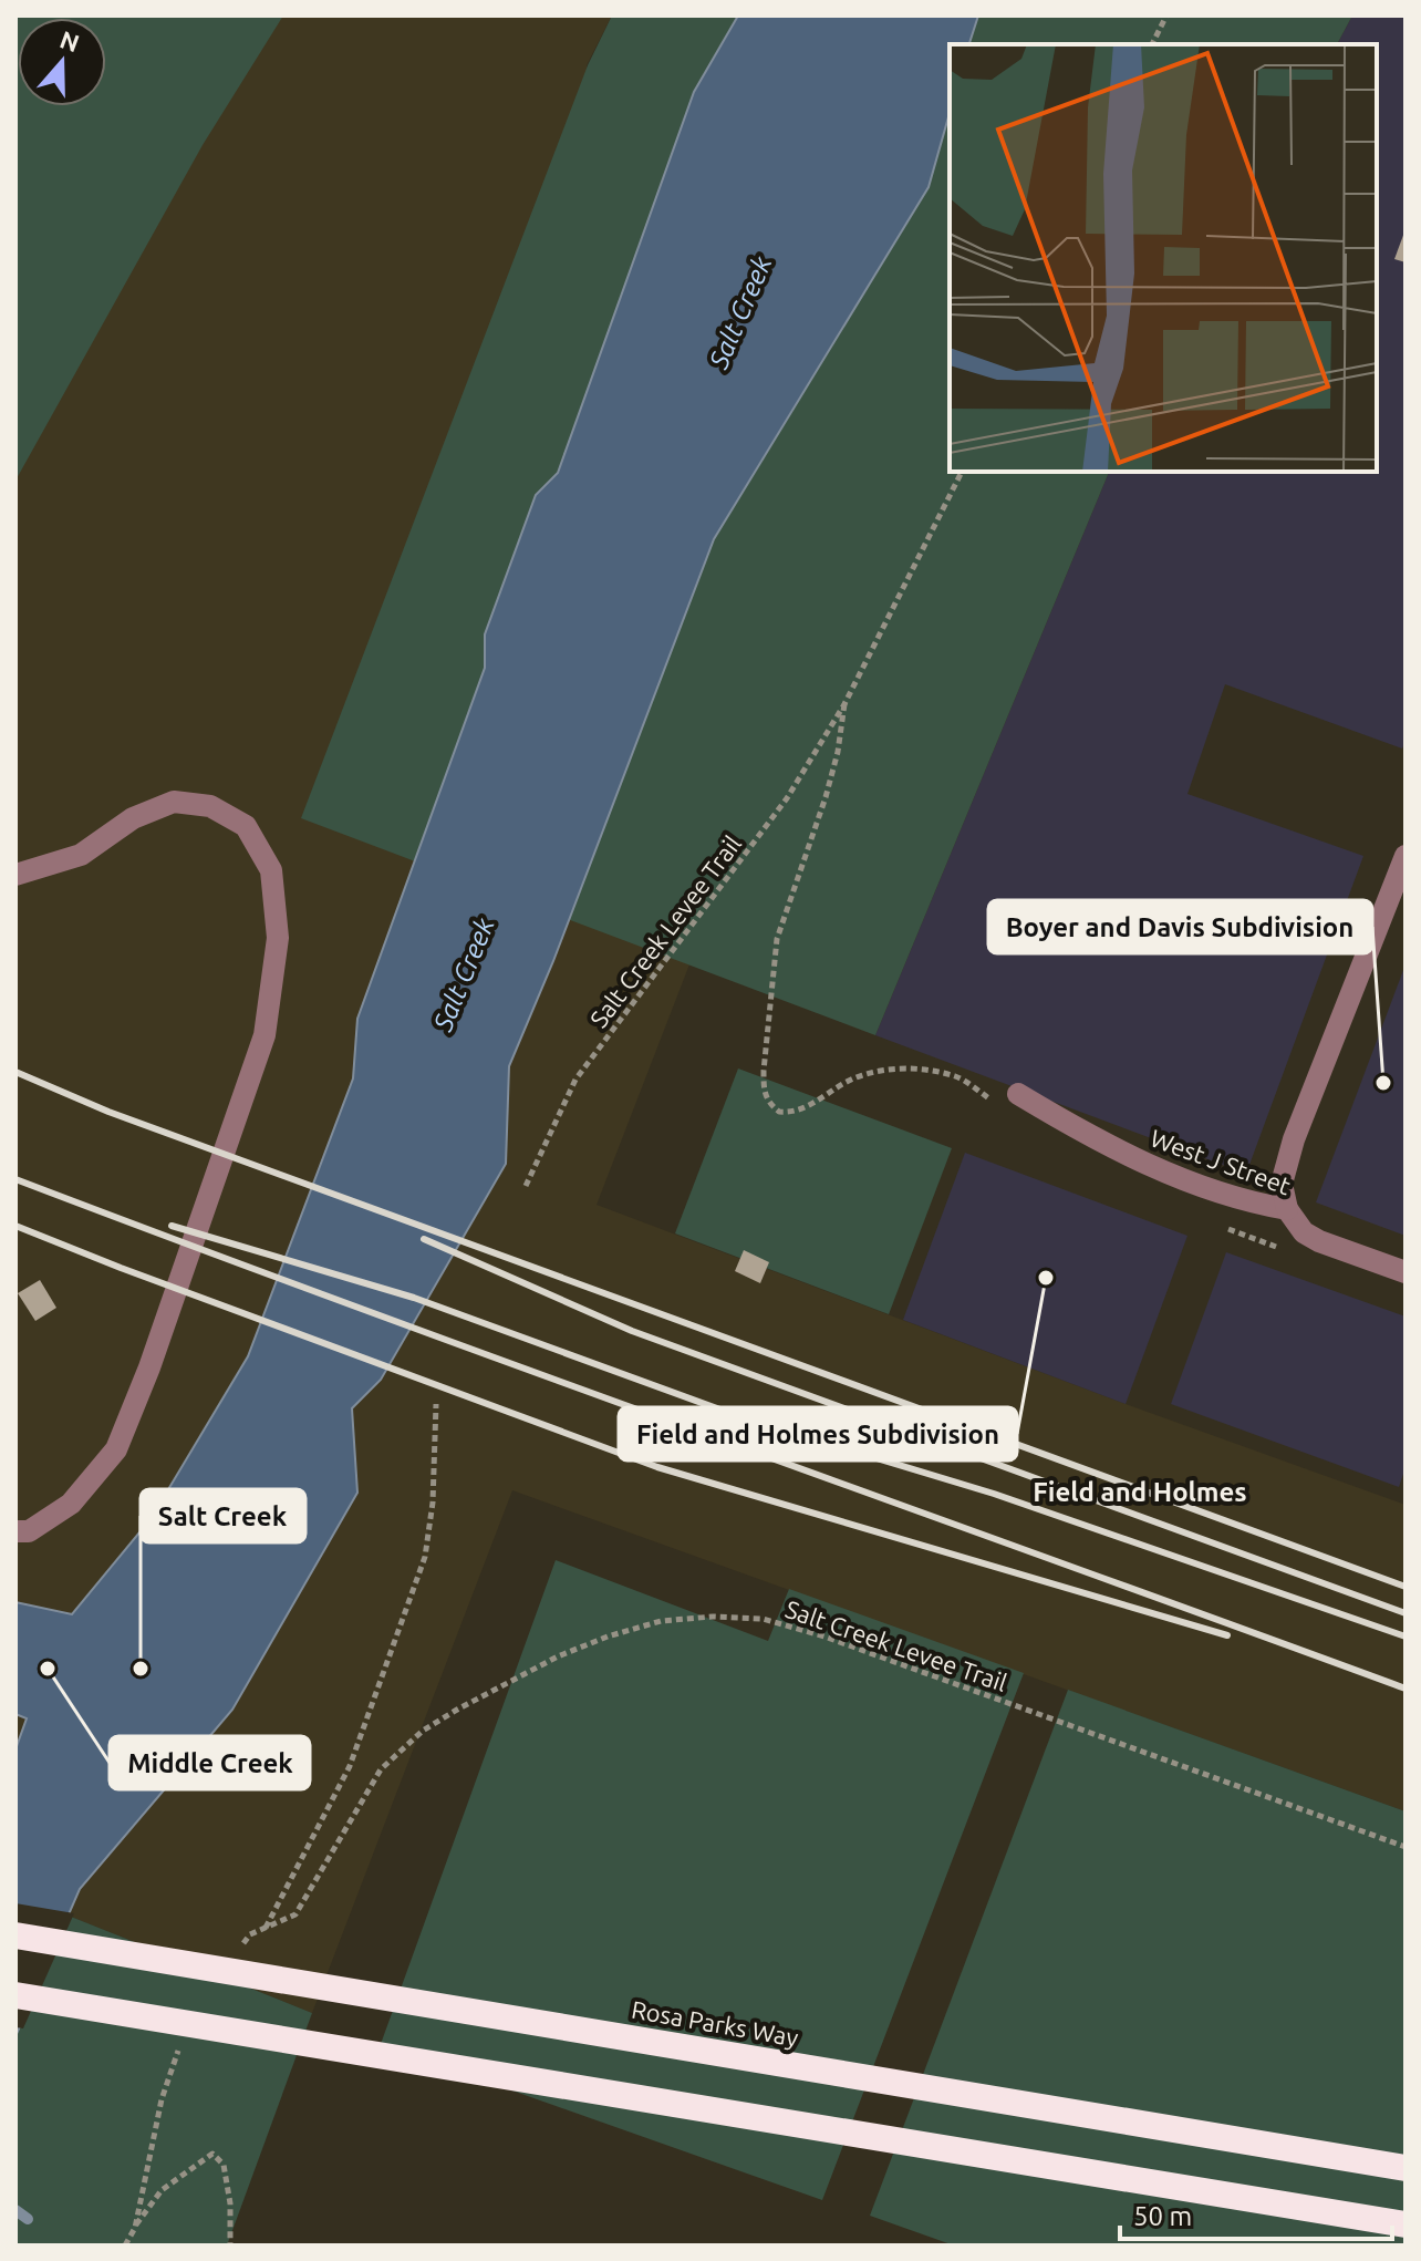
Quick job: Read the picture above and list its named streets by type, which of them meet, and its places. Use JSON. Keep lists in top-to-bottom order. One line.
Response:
{"streets":{"highway":["Rosa Parks Way"],"street":["West J Street"],"path":["Salt Creek Levee Trail"]},"districts":["Field and Holmes"],"water":["Salt Creek"],"places":["Boyer and Davis Subdivision","Field and Holmes Subdivision","Middle Creek","Salt Creek"],"scale_bar":"50 m","north":"top"}
